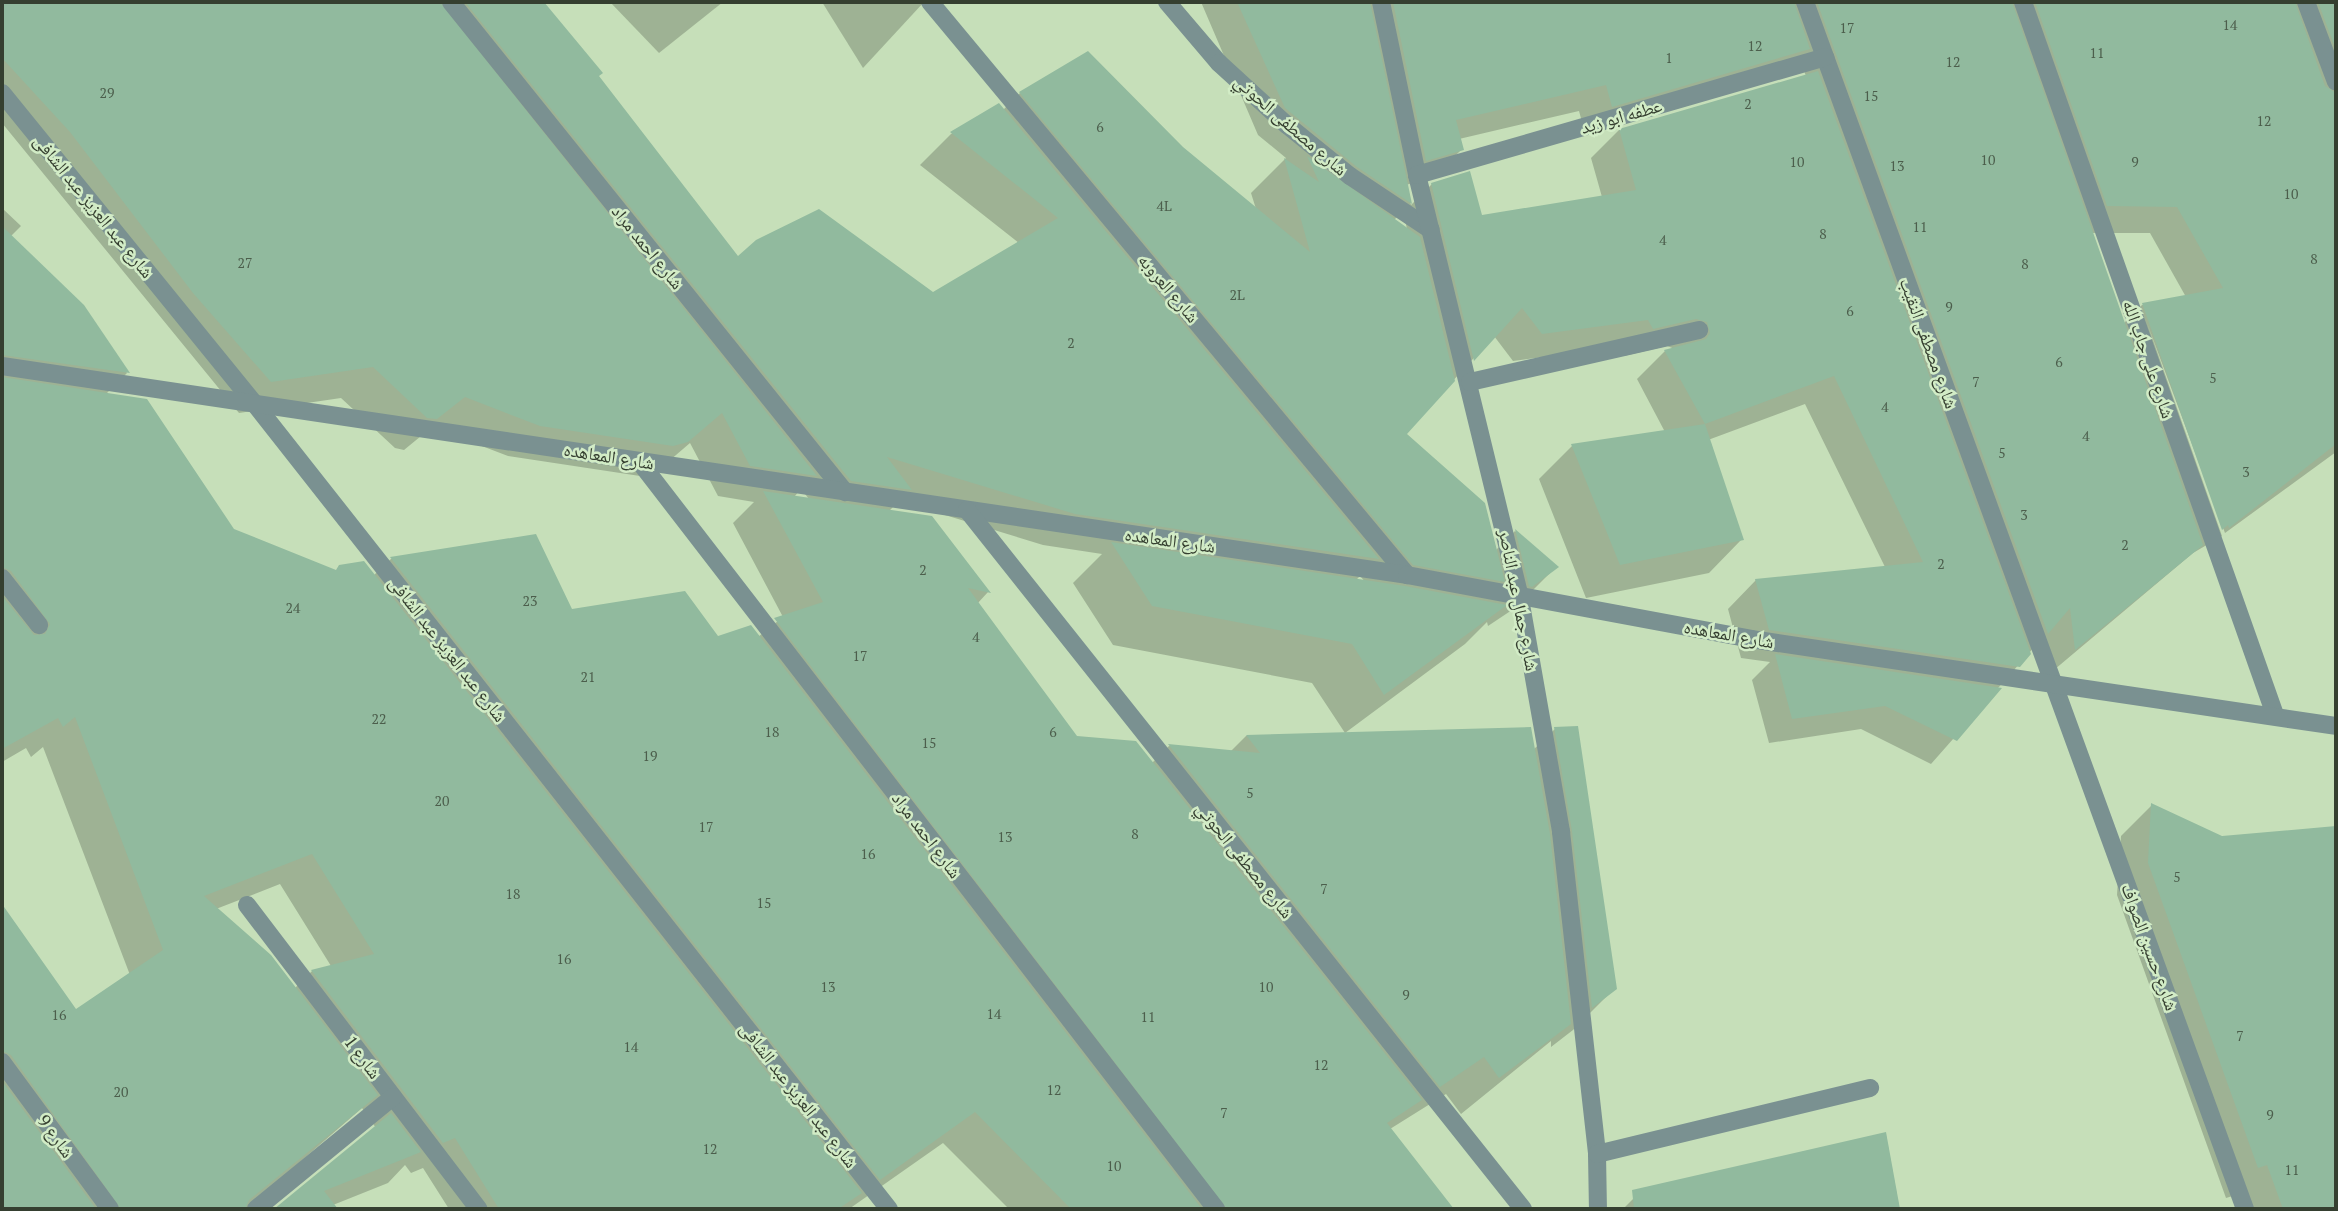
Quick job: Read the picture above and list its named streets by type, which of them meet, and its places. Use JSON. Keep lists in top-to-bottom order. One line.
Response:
{"streets":{"street":["عطفه ابو زيد","شارع مصطفى الحوتي","شارع عبد العزيز عبد الشافى","شارع احمد مراد","شارع العروبه","شارع مصطفى النقيب","شارع على جاب الله","شارع المعاهده","شارع جمال عبد الناصر","شارع حسين الصواف","شارع 1","شارع 9"]},"crossings":[["عطفه ابو زيد","شارع مصطفى النقيب"],["عطفه ابو زيد","شارع جمال عبد الناصر"],["شارع مصطفى الحوتي","شارع المعاهده"],["شارع مصطفى الحوتي","شارع جمال عبد الناصر"],["شارع عبد العزيز عبد الشافى","شارع المعاهده"],["شارع احمد مراد","شارع المعاهده"],["شارع العروبه","شارع المعاهده"],["شارع مصطفى النقيب","شارع المعاهده"],["شارع مصطفى النقيب","شارع حسين الصواف"],["شارع على جاب الله","شارع المعاهده"],["شارع المعاهده","شارع جمال عبد الناصر"],["شارع المعاهده","شارع حسين الصواف"]],"house_numbers":["14","17","12","11","1","12","29","15","2","12","6","10","10","9","13","10","4L","11","8","4","8","27","8","2L","9","6","2","6","5","7","4","4","5","3","3","2","2","2","23","24","4","17","21","22","18","6","15","19","5","20","17","8","13","16","5","7","18","15","16","13","10","9","14","16","11","7","14","12","12","20","7","9","12","10","11"]}
